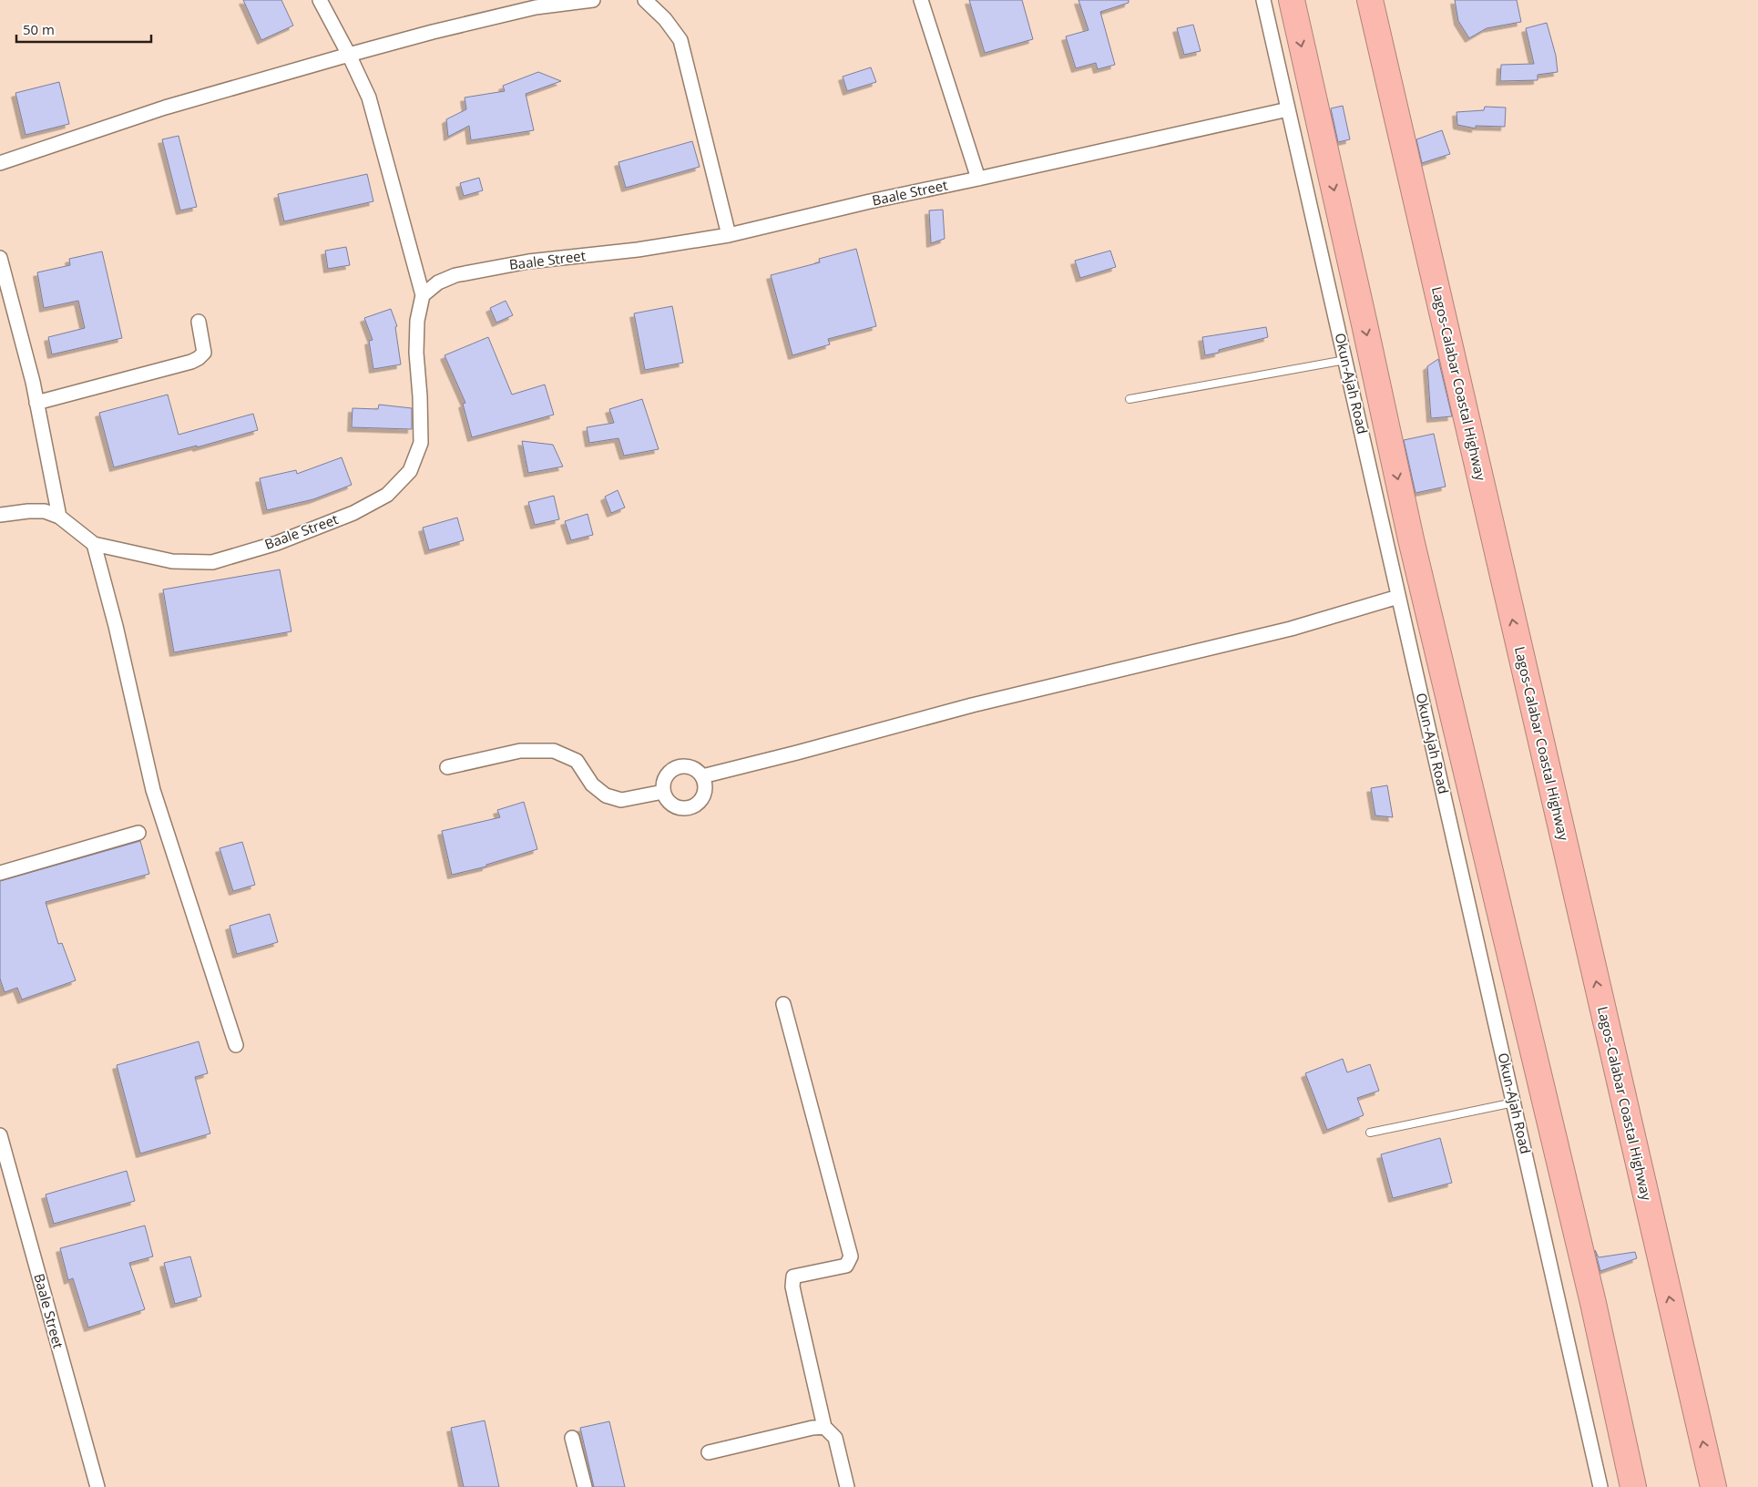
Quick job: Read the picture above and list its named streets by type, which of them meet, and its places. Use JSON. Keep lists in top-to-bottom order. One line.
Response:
{"streets":{"highway":["Lagos-Calabar Coastal Highway"],"street":["Baale Street","Okun-Ajah Road"]},"crossings":[["Baale Street","Okun-Ajah Road"]],"scale_bar":"50 m"}
